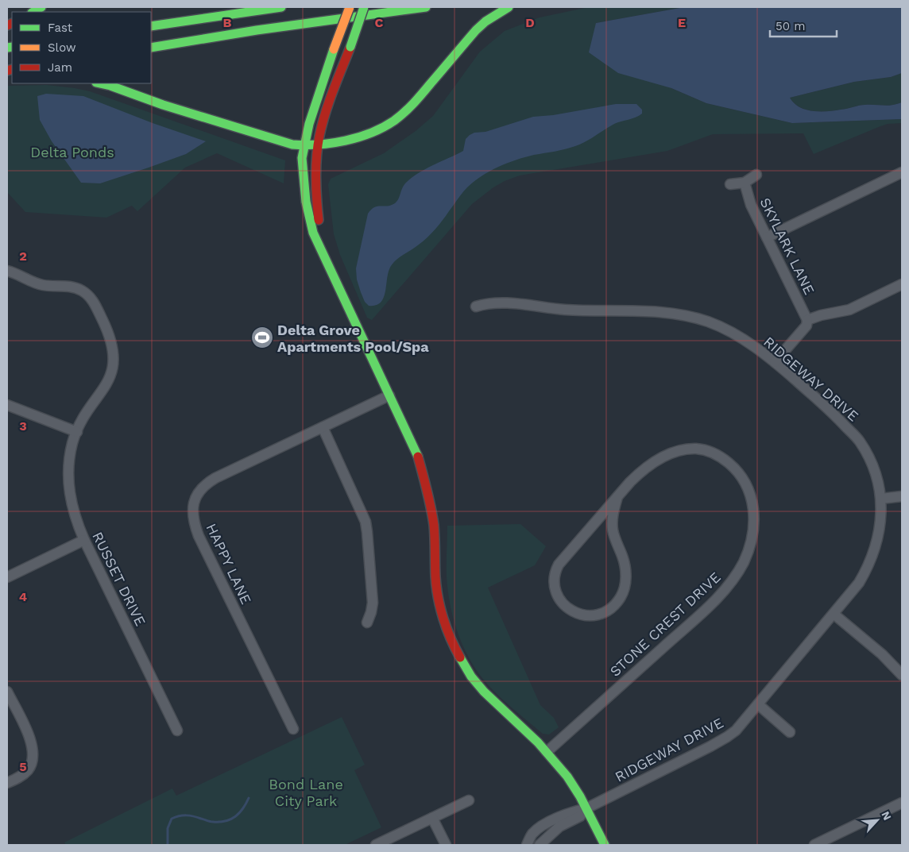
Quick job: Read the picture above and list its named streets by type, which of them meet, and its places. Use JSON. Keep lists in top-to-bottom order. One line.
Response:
{"streets":{"street":["SKYLARK LANE","RIDGEWAY DRIVE","HAPPY LANE","RUSSET DRIVE","STONE CREST DRIVE"]},"parks":["Delta Ponds","Bond Lane City Park"],"places":{"sports":["Delta Grove Apartments Pool/Spa"]},"legend":["Fast","Slow","Jam"],"scale_bar":"50 m","north":"top right","grid":{"columns":["B","C","D","E"],"rows":["2","3","4","5"]}}
